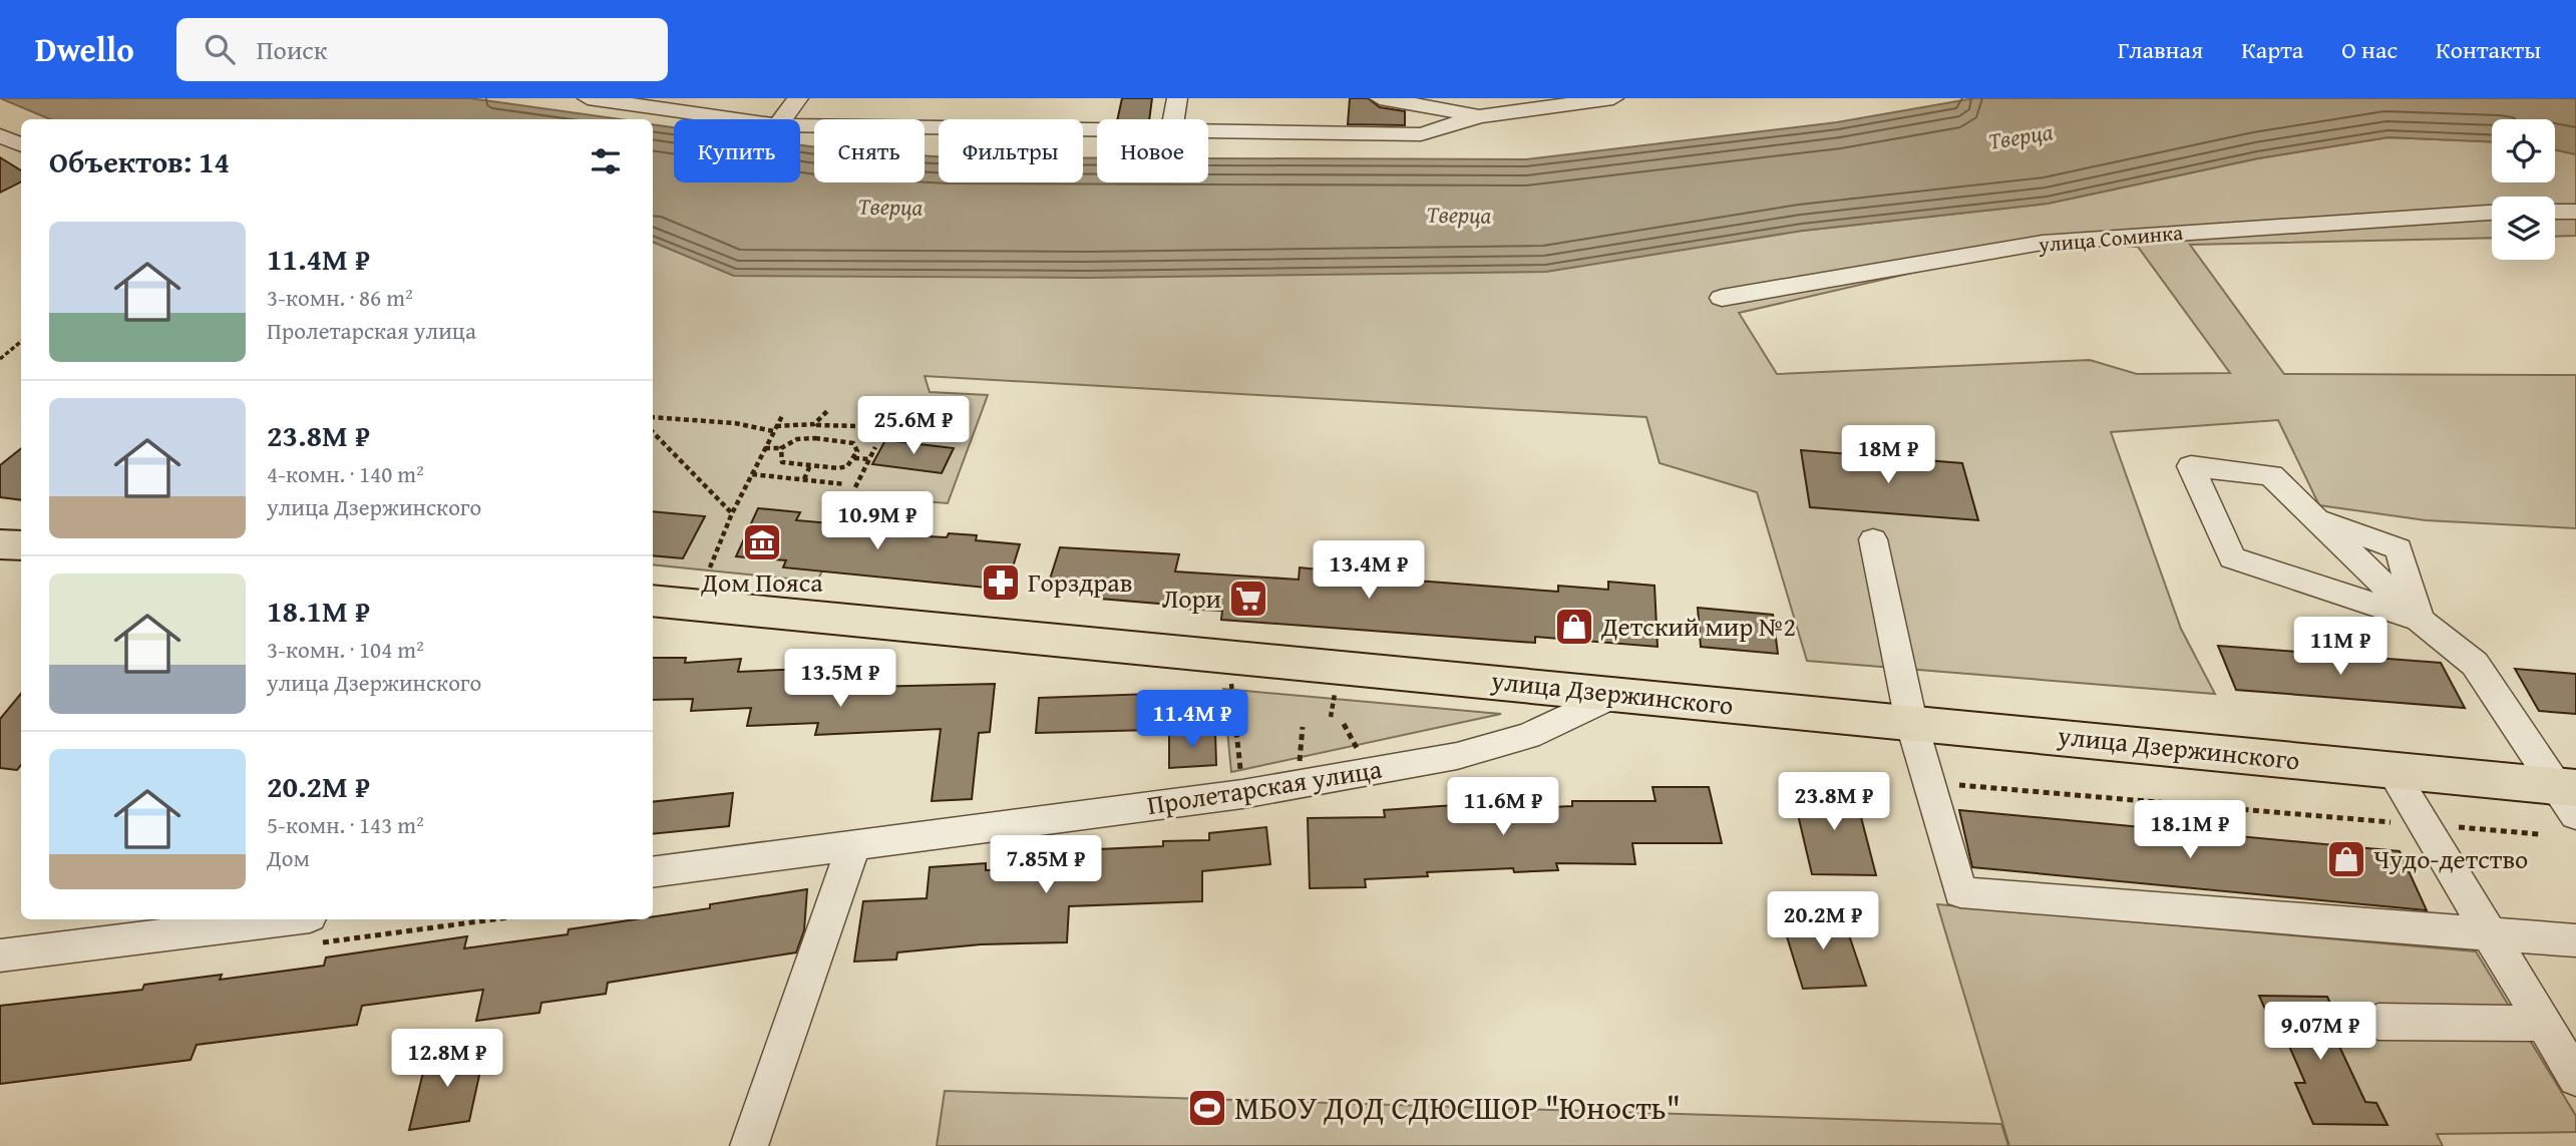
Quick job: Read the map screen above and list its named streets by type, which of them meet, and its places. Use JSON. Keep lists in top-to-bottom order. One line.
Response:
{"streets":{"main road":["улица Дзержинского"],"street":["улица Соминка","Пролетарская улица"]},"crossings":[["улица Дзержинского","Пролетарская улица"]],"water":["Тверца"],"places":{"museum":["Дом Пояса"],"pharmacy":["Горздрав"],"supermarket":["Лори"],"shop":["Детский мир №2","Чудо-детство"],"sports":["МБОУ ДОД СДЮСШОР \"Юность\""]},"page":{"header":"Dwello","search":"Поиск","nav":["Главная","Карта","О нас","Контакты"],"chip":["Купить","Снять","Фильтры","Новое"],"heading":"Объектов: 14","list":[{"name":"11.4M ₽","note":"3-комн. · 86 m² · Пролетарская улица"},{"name":"23.8M ₽","note":"4-комн. · 140 m² · улица Дзержинского"},{"name":"18.1M ₽","note":"3-комн. · 104 m² · улица Дзержинского"},{"name":"20.2M ₽","note":"5-комн. · 143 m² · Дом"}],"price":["25.6M ₽","18M ₽","10.9M ₽","13.4M ₽","11M ₽","13.5M ₽","11.4M ₽","23.8M ₽","11.6M ₽","18.1M ₽","7.85M ₽","20.2M ₽","9.07M ₽","12.8M ₽"]}}
